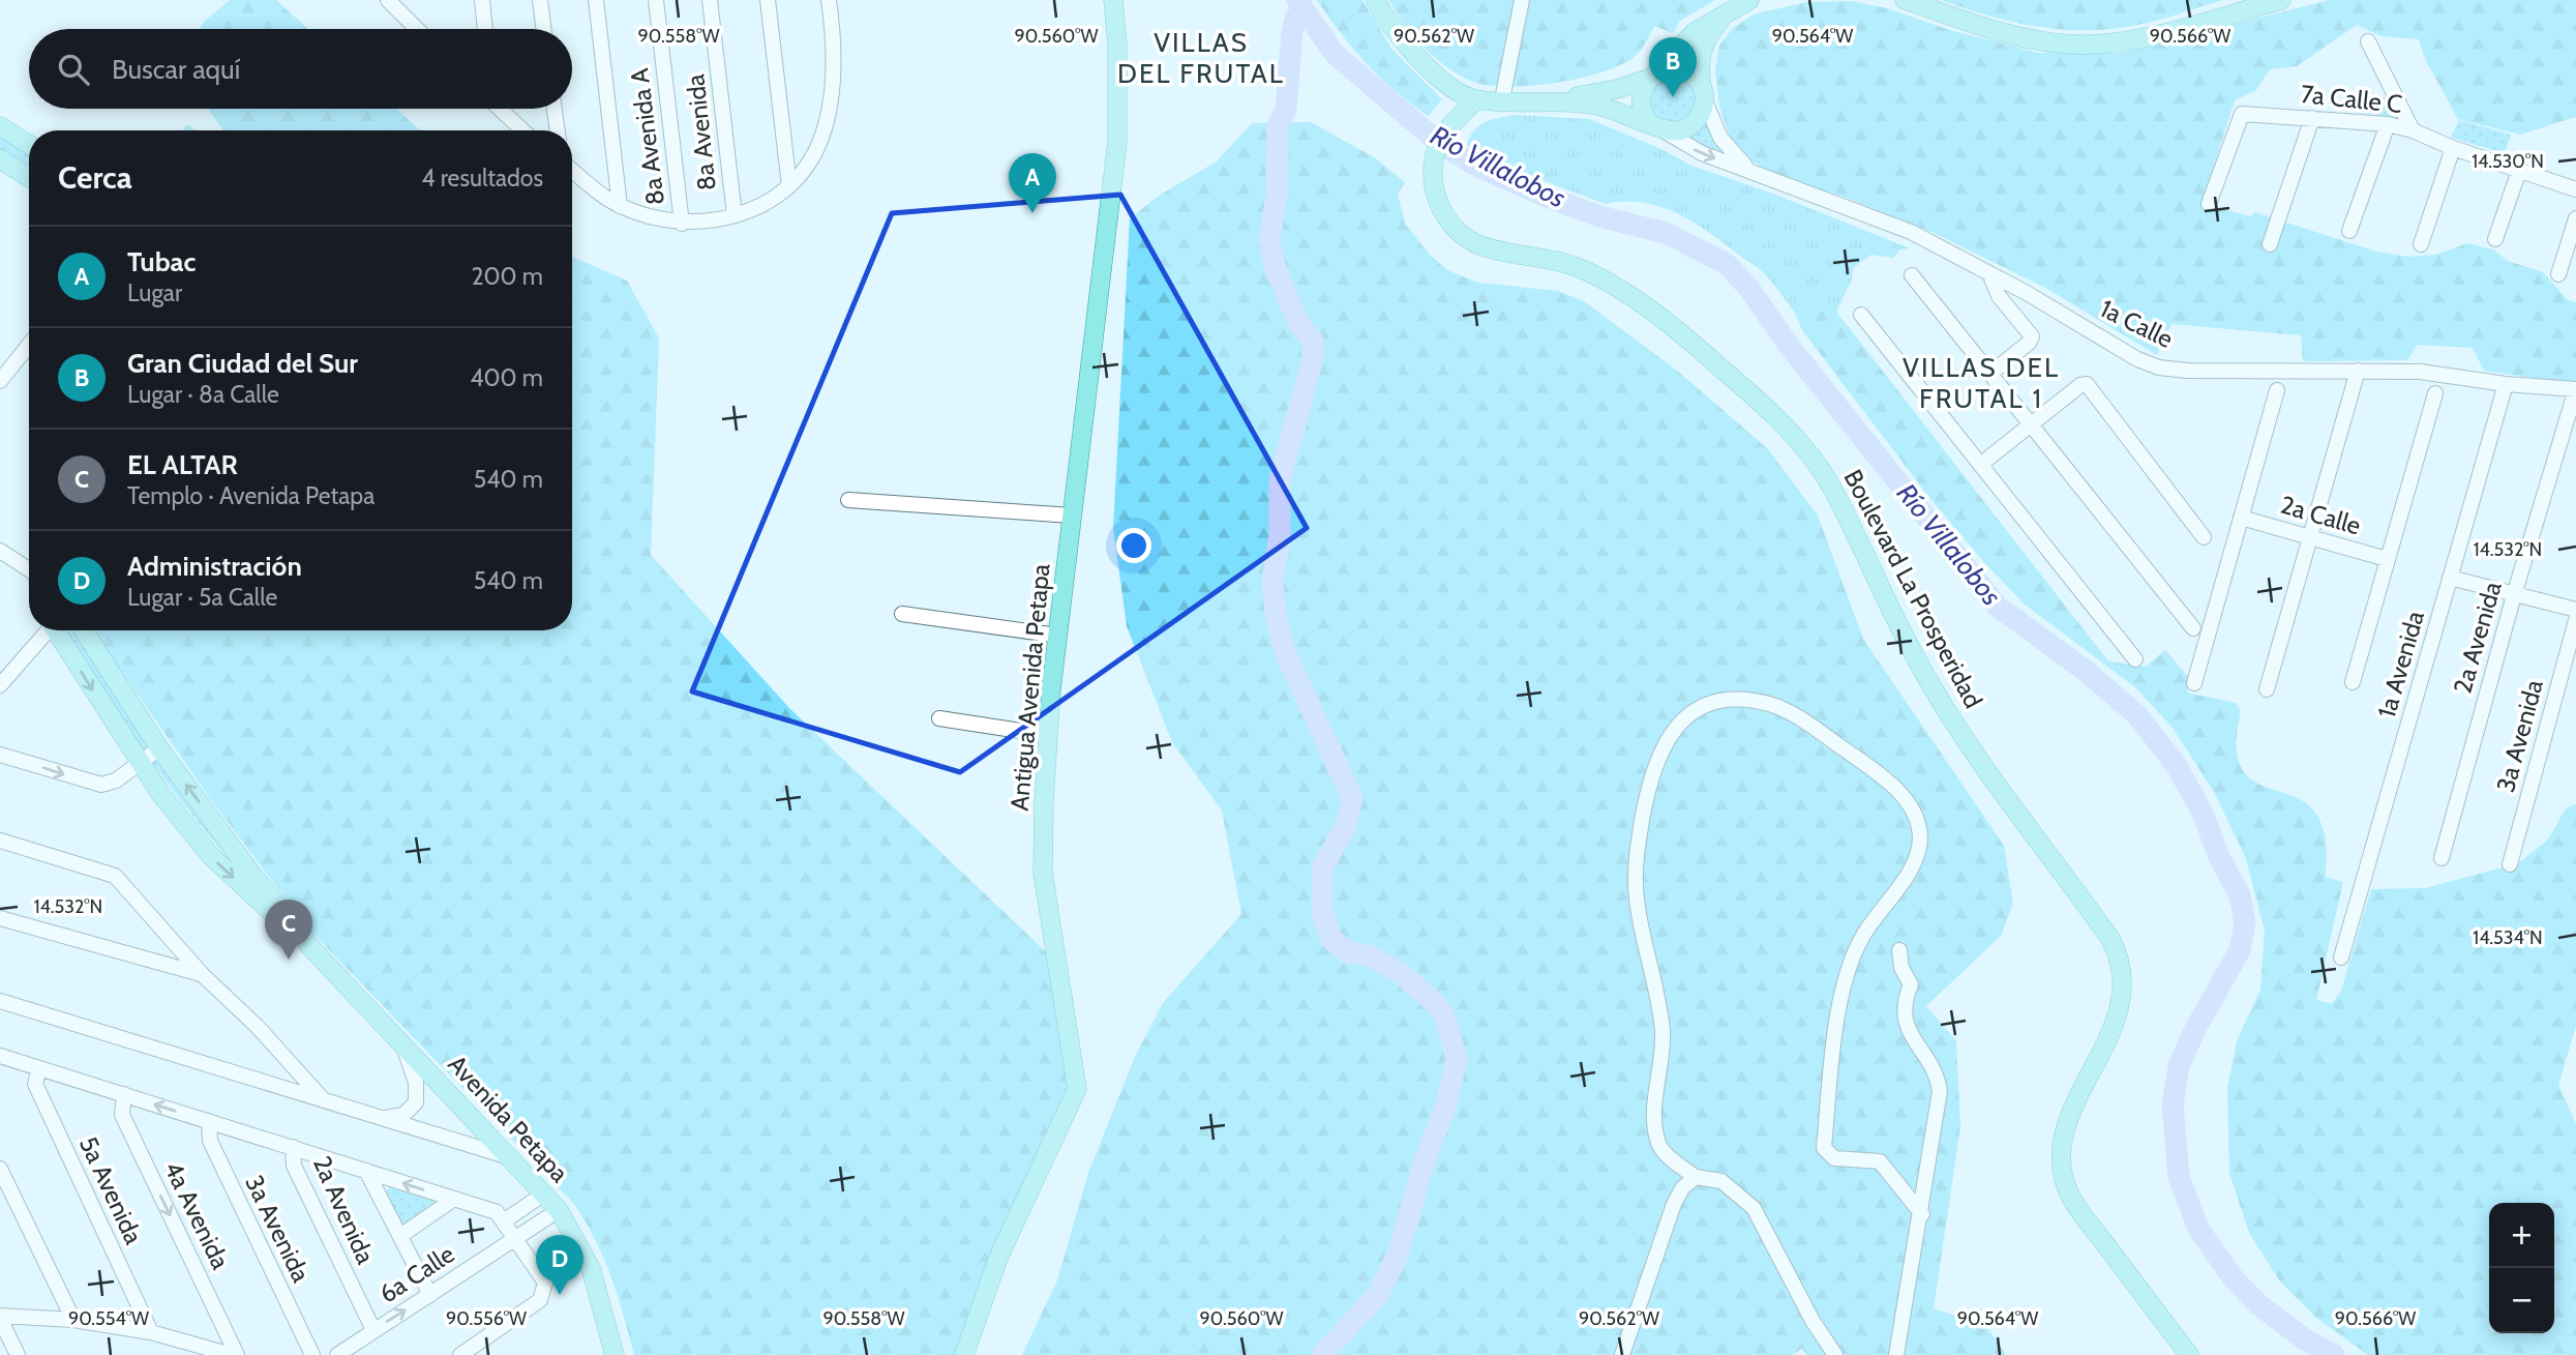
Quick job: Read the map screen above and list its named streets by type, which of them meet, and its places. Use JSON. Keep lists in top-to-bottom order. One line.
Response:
{"streets":{"main road":["1a Calle","Boulevard La Prosperidad","Antigua Avenida Petapa","Avenida Petapa"],"street":["7a Calle C","8a Avenida","8a Avenida A","2a Calle","2a Avenida","1a Avenida","3a Avenida","5a Avenida","4a Avenida","6a Calle"]},"crossings":[["1a Calle","Boulevard La Prosperidad"],["1a Calle","2a Avenida"],["1a Calle","1a Avenida"],["2a Avenida","6a Calle"],["Avenida Petapa","6a Calle"]],"one_way":["4a Avenida"],"districts":["VILLAS DEL FRUTAL","VILLAS DEL FRUTAL 1"],"water":["Río Villalobos"],"page":{"search":"Buscar aquí","pins":["B","A","C","D"],"heading":["Cerca","4 resultados"],"list":[{"mark":"A","name":"Tubac","note":"Lugar","value":"200 m"},{"mark":"B","name":"Gran Ciudad del Sur","note":"Lugar · 8a Calle","value":"400 m"},{"mark":"C","name":"EL ALTAR","note":"Templo · Avenida Petapa","value":"540 m"},{"mark":"D","name":"Administración","note":"Lugar · 5a Calle","value":"540 m"}],"map_buttons":["+","−"]},"coordinates":["90.558°W","90.560°W","90.562°W","90.564°W","90.566°W","14.530°N","14.532°N","14.534°N","90.554°W","90.556°W"]}
